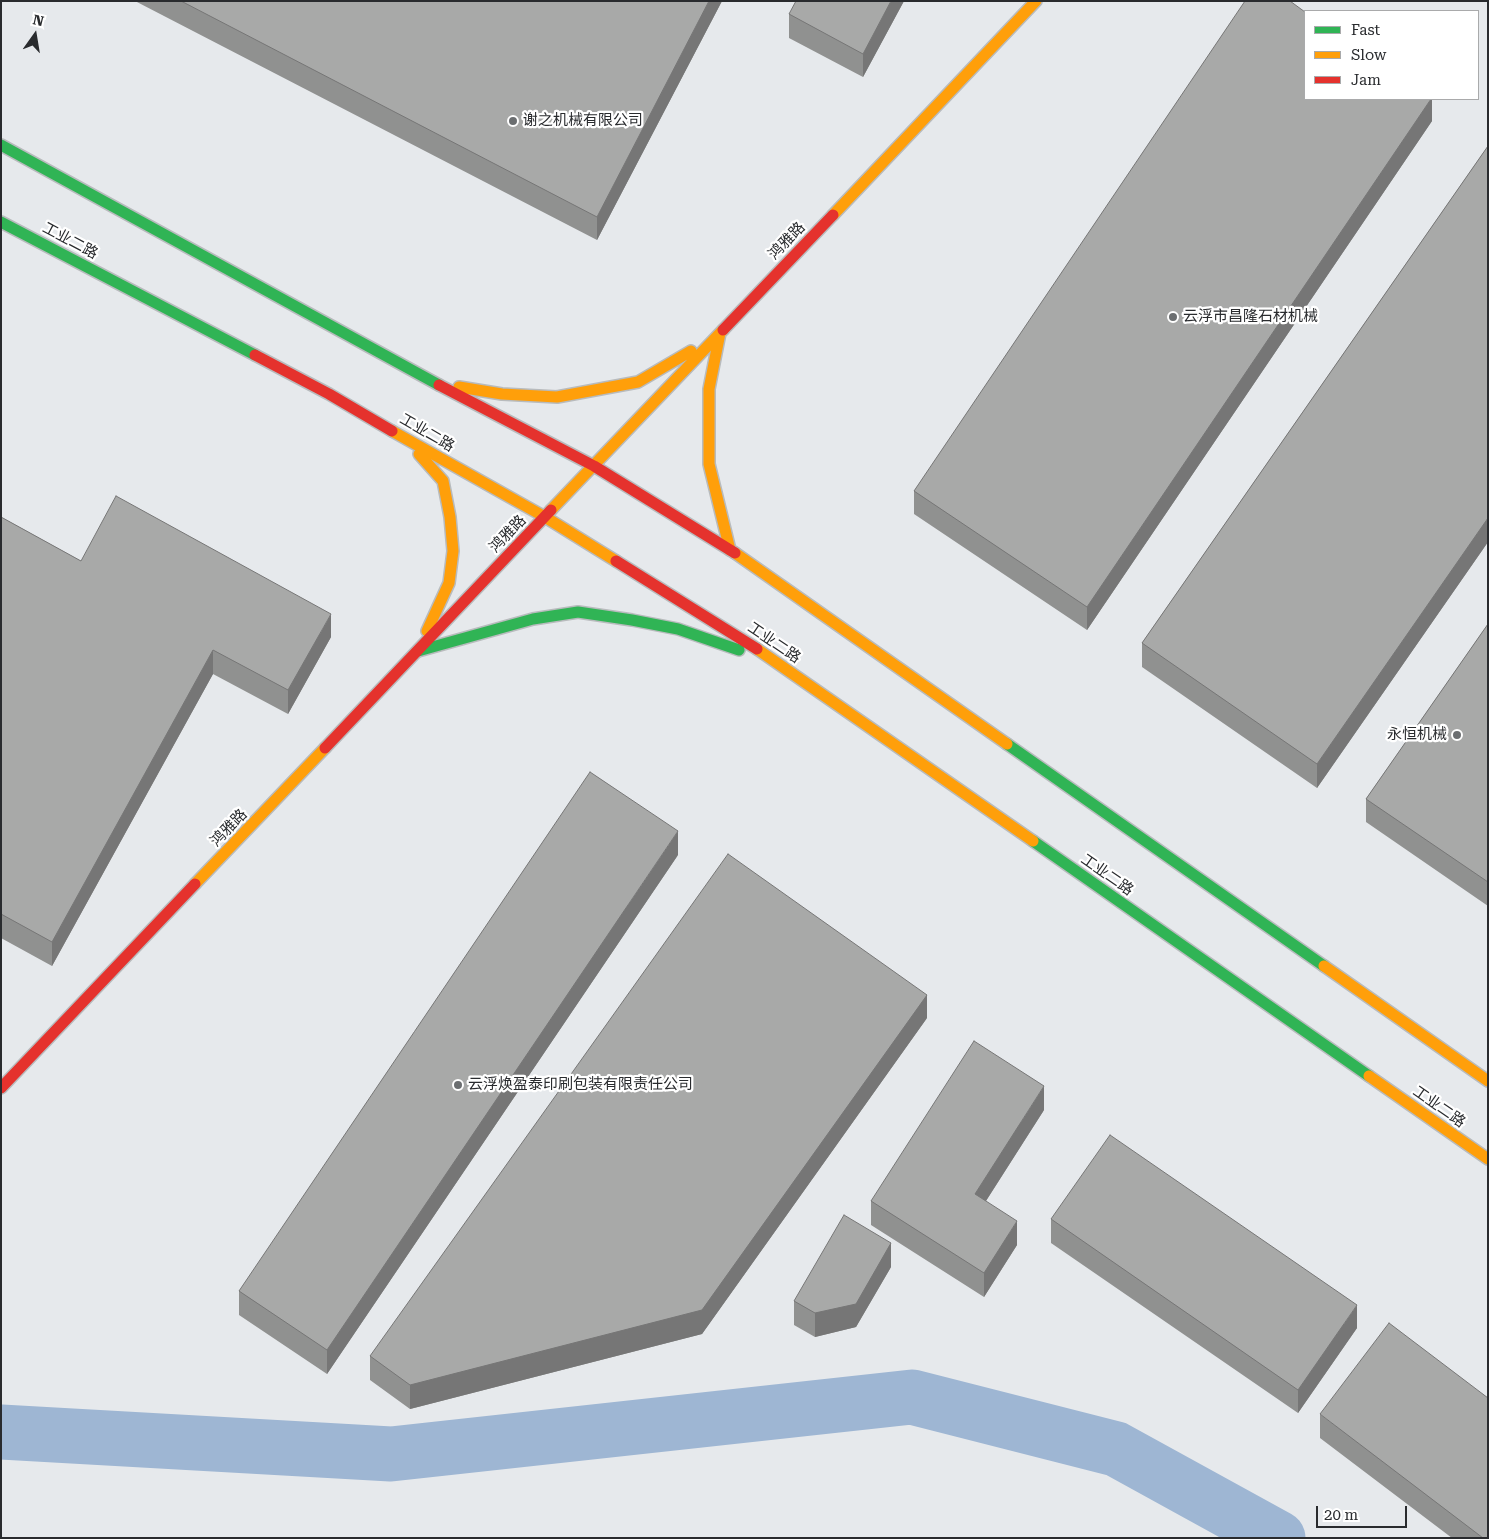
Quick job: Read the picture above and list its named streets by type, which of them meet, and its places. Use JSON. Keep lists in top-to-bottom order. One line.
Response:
{"streets":{"street":["工业二路","鸿雅路"]},"crossings":[["工业二路","鸿雅路"]],"places":["谢之机械有限公司","云浮市昌隆石材机械","永恒机械","云浮焕盈泰印刷包装有限责任公司"],"legend":["Fast","Slow","Jam"],"scale_bar":"20 m","north":"top"}
